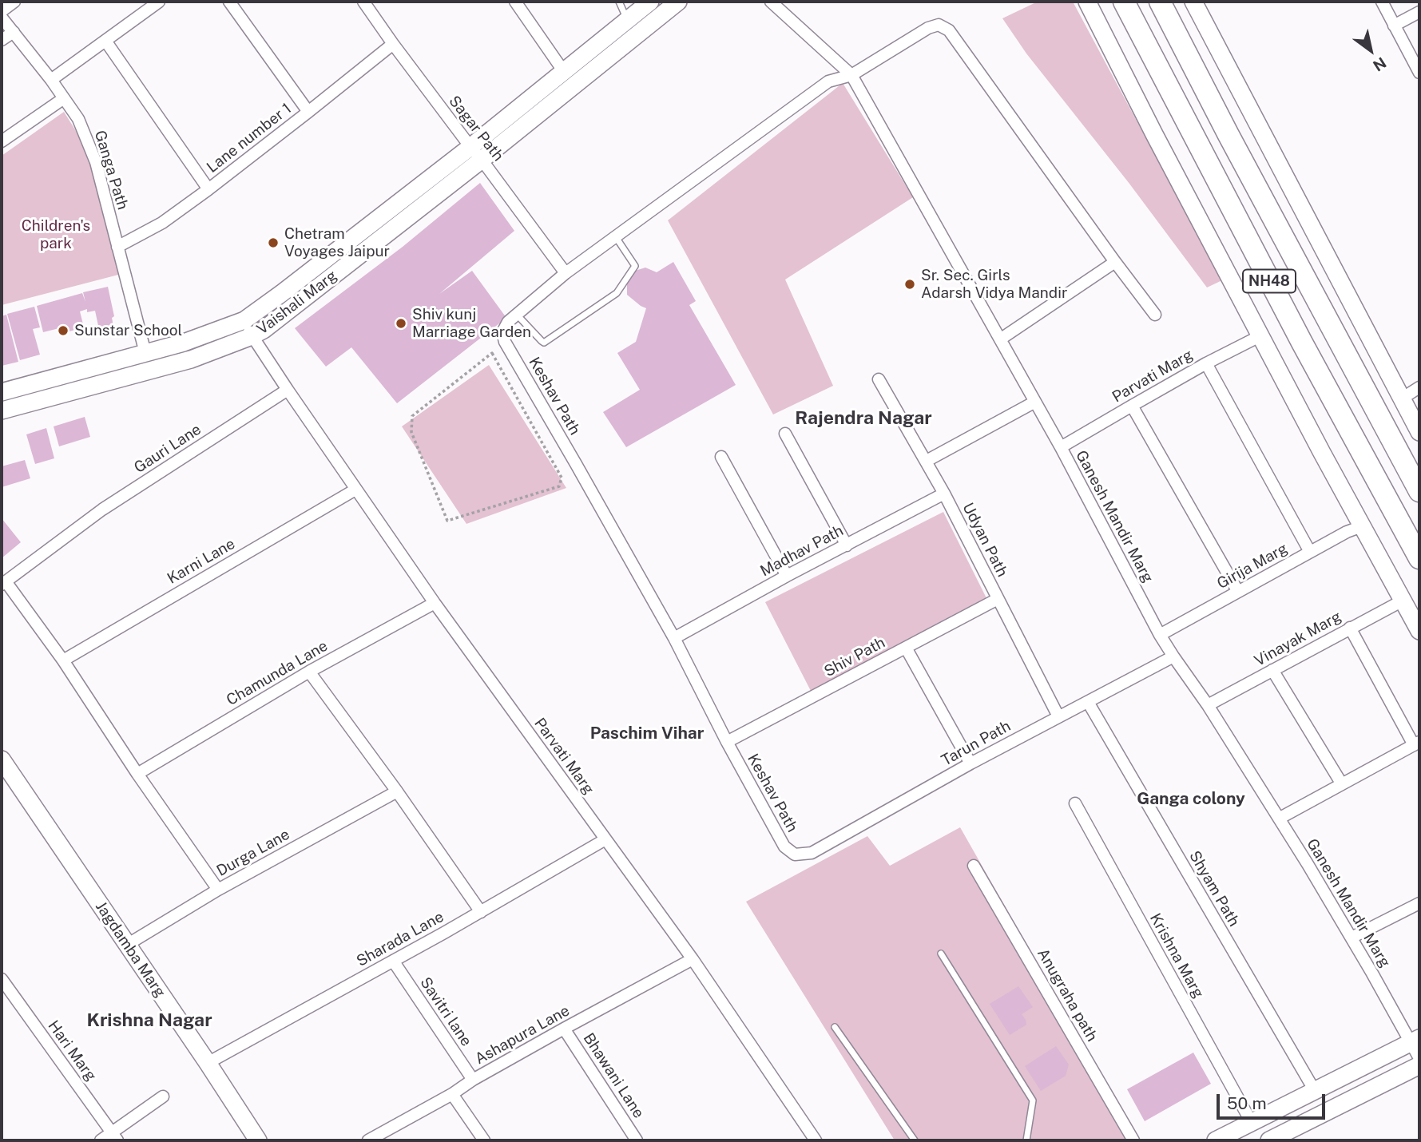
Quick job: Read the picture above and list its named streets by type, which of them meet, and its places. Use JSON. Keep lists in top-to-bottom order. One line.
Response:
{"streets":{"highway":["NH48"],"street":["Sagar Path","Lane number 1","Ganga Path","Vaishali Marg","Parvati Marg","Keshav Path","Gauri Lane","Ganesh Mandir Marg","Udyan Path","Madhav Path","Karni Lane","Girija Marg","Vinayak Marg","Shiv Path","Chamunda Lane","Tarun Path","Durga Lane","Shyam Path","Sharada Lane","Jagdamba Marg","Krishna Marg","Anugraha path","Savitri lane","Ashapura Lane","Hari Marg","Bhawani Lane"]},"crossings":[["Sagar Path","Lane number 1"],["Sagar Path","Vaishali Marg"],["Sagar Path","Keshav Path"],["Lane number 1","Ganga Path"],["Ganga Path","Vaishali Marg"],["Parvati Marg","Gauri Lane"],["Parvati Marg","Ganesh Mandir Marg"],["Parvati Marg","Karni Lane"],["Parvati Marg","Chamunda Lane"],["Parvati Marg","Sharada Lane"],["Parvati Marg","Ashapura Lane"],["Keshav Path","Ganesh Mandir Marg"],["Keshav Path","Madhav Path"],["Keshav Path","Shiv Path"],["Keshav Path","Tarun Path"],["Ganesh Mandir Marg","Girija Marg"],["Ganesh Mandir Marg","Vinayak Marg"],["Ganesh Mandir Marg","Tarun Path"],["Udyan Path","Madhav Path"],["Udyan Path","Shiv Path"],["Udyan Path","Tarun Path"],["Tarun Path","Shyam Path"],["Durga Lane","Jagdamba Marg"],["Sharada Lane","Jagdamba Marg"],["Sharada Lane","Savitri lane"],["Savitri lane","Ashapura Lane"],["Ashapura Lane","Bhawani Lane"]],"districts":["Rajendra Nagar","Paschim Vihar","Ganga colony","Krishna Nagar"],"parks":["Children's park"],"places":["Chetram Voyages Jaipur","Sr. Sec. Girls Adarsh Vidya Mandir","Shiv kunj Marriage Garden","Sunstar School"],"scale_bar":"50 m","north":"bottom right"}
